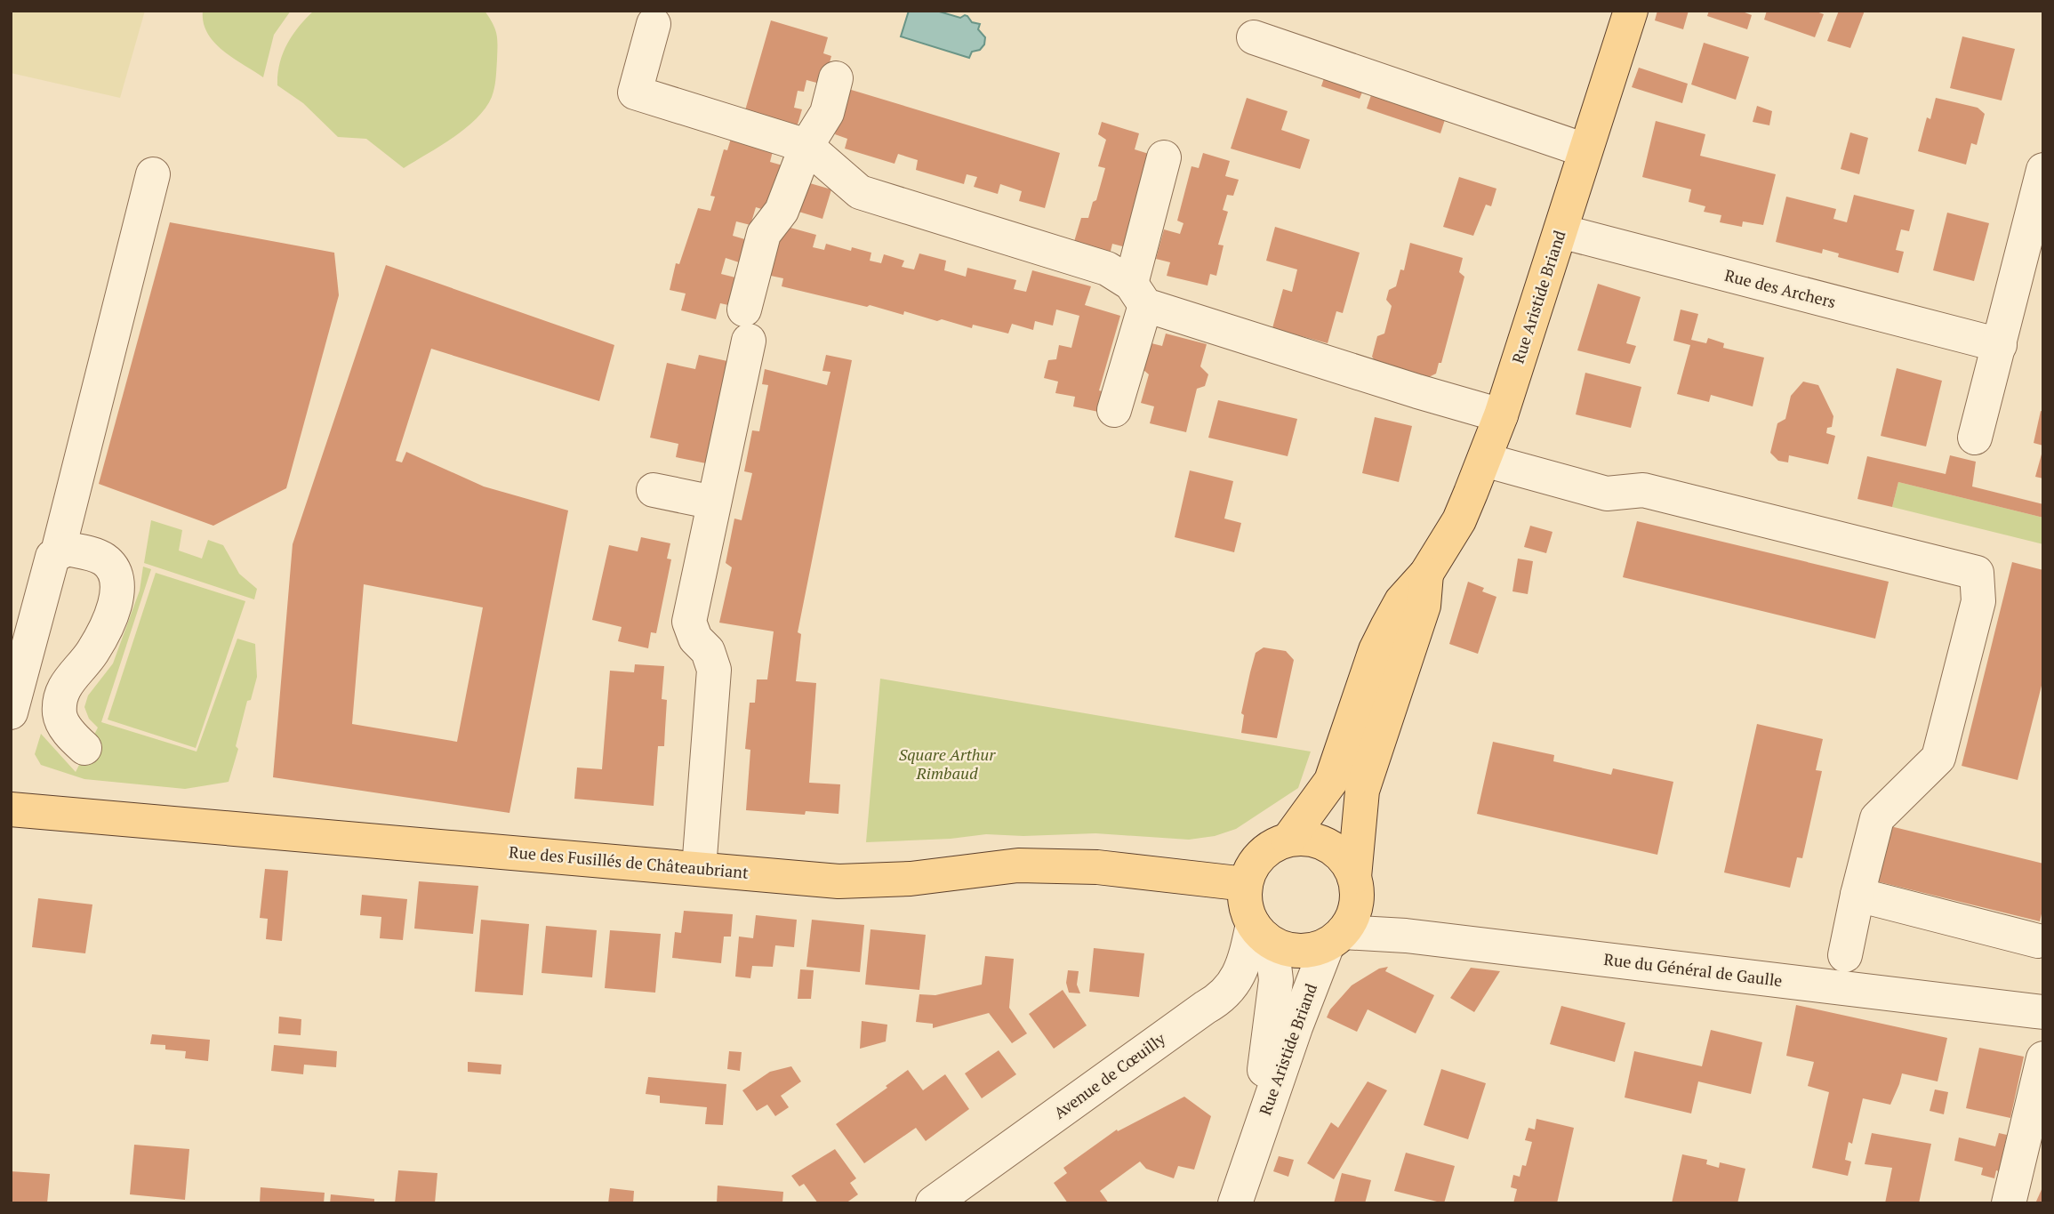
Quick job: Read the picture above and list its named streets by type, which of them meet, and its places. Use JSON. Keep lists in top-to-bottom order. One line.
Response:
{"streets":{"main road":["Rue Aristide Briand","Rue des Fusillés de Châteaubriant"],"street":["Rue des Archers","Rue du Général de Gaulle","Avenue de Cœuilly"]},"crossings":[["Rue des Archers","Rue Aristide Briand"],["Rue Aristide Briand","Rue des Fusillés de Châteaubriant"],["Rue Aristide Briand","Rue du Général de Gaulle"],["Rue Aristide Briand","Avenue de Cœuilly"],["Rue des Fusillés de Châteaubriant","Rue du Général de Gaulle"],["Rue des Fusillés de Châteaubriant","Avenue de Cœuilly"],["Rue du Général de Gaulle","Avenue de Cœuilly"]],"parks":["Square Arthur Rimbaud"]}
